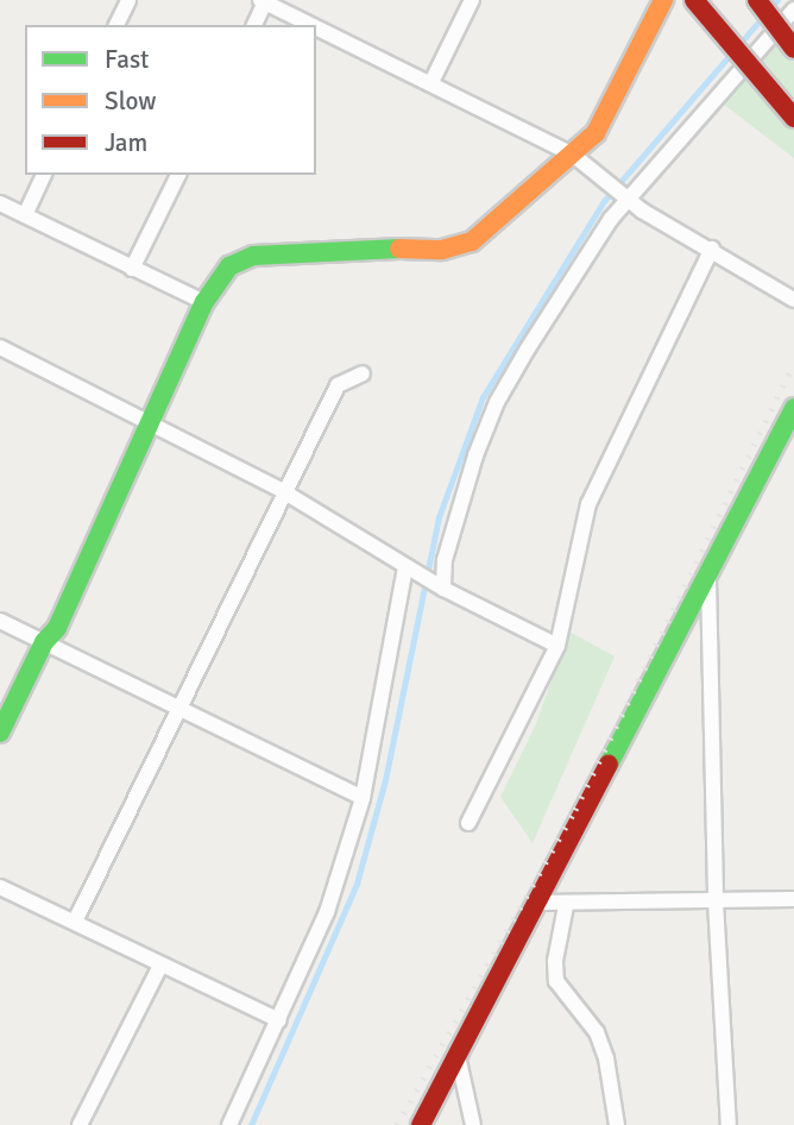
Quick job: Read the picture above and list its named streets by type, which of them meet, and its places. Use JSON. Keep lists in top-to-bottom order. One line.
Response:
{"legend":["Fast","Slow","Jam"]}
